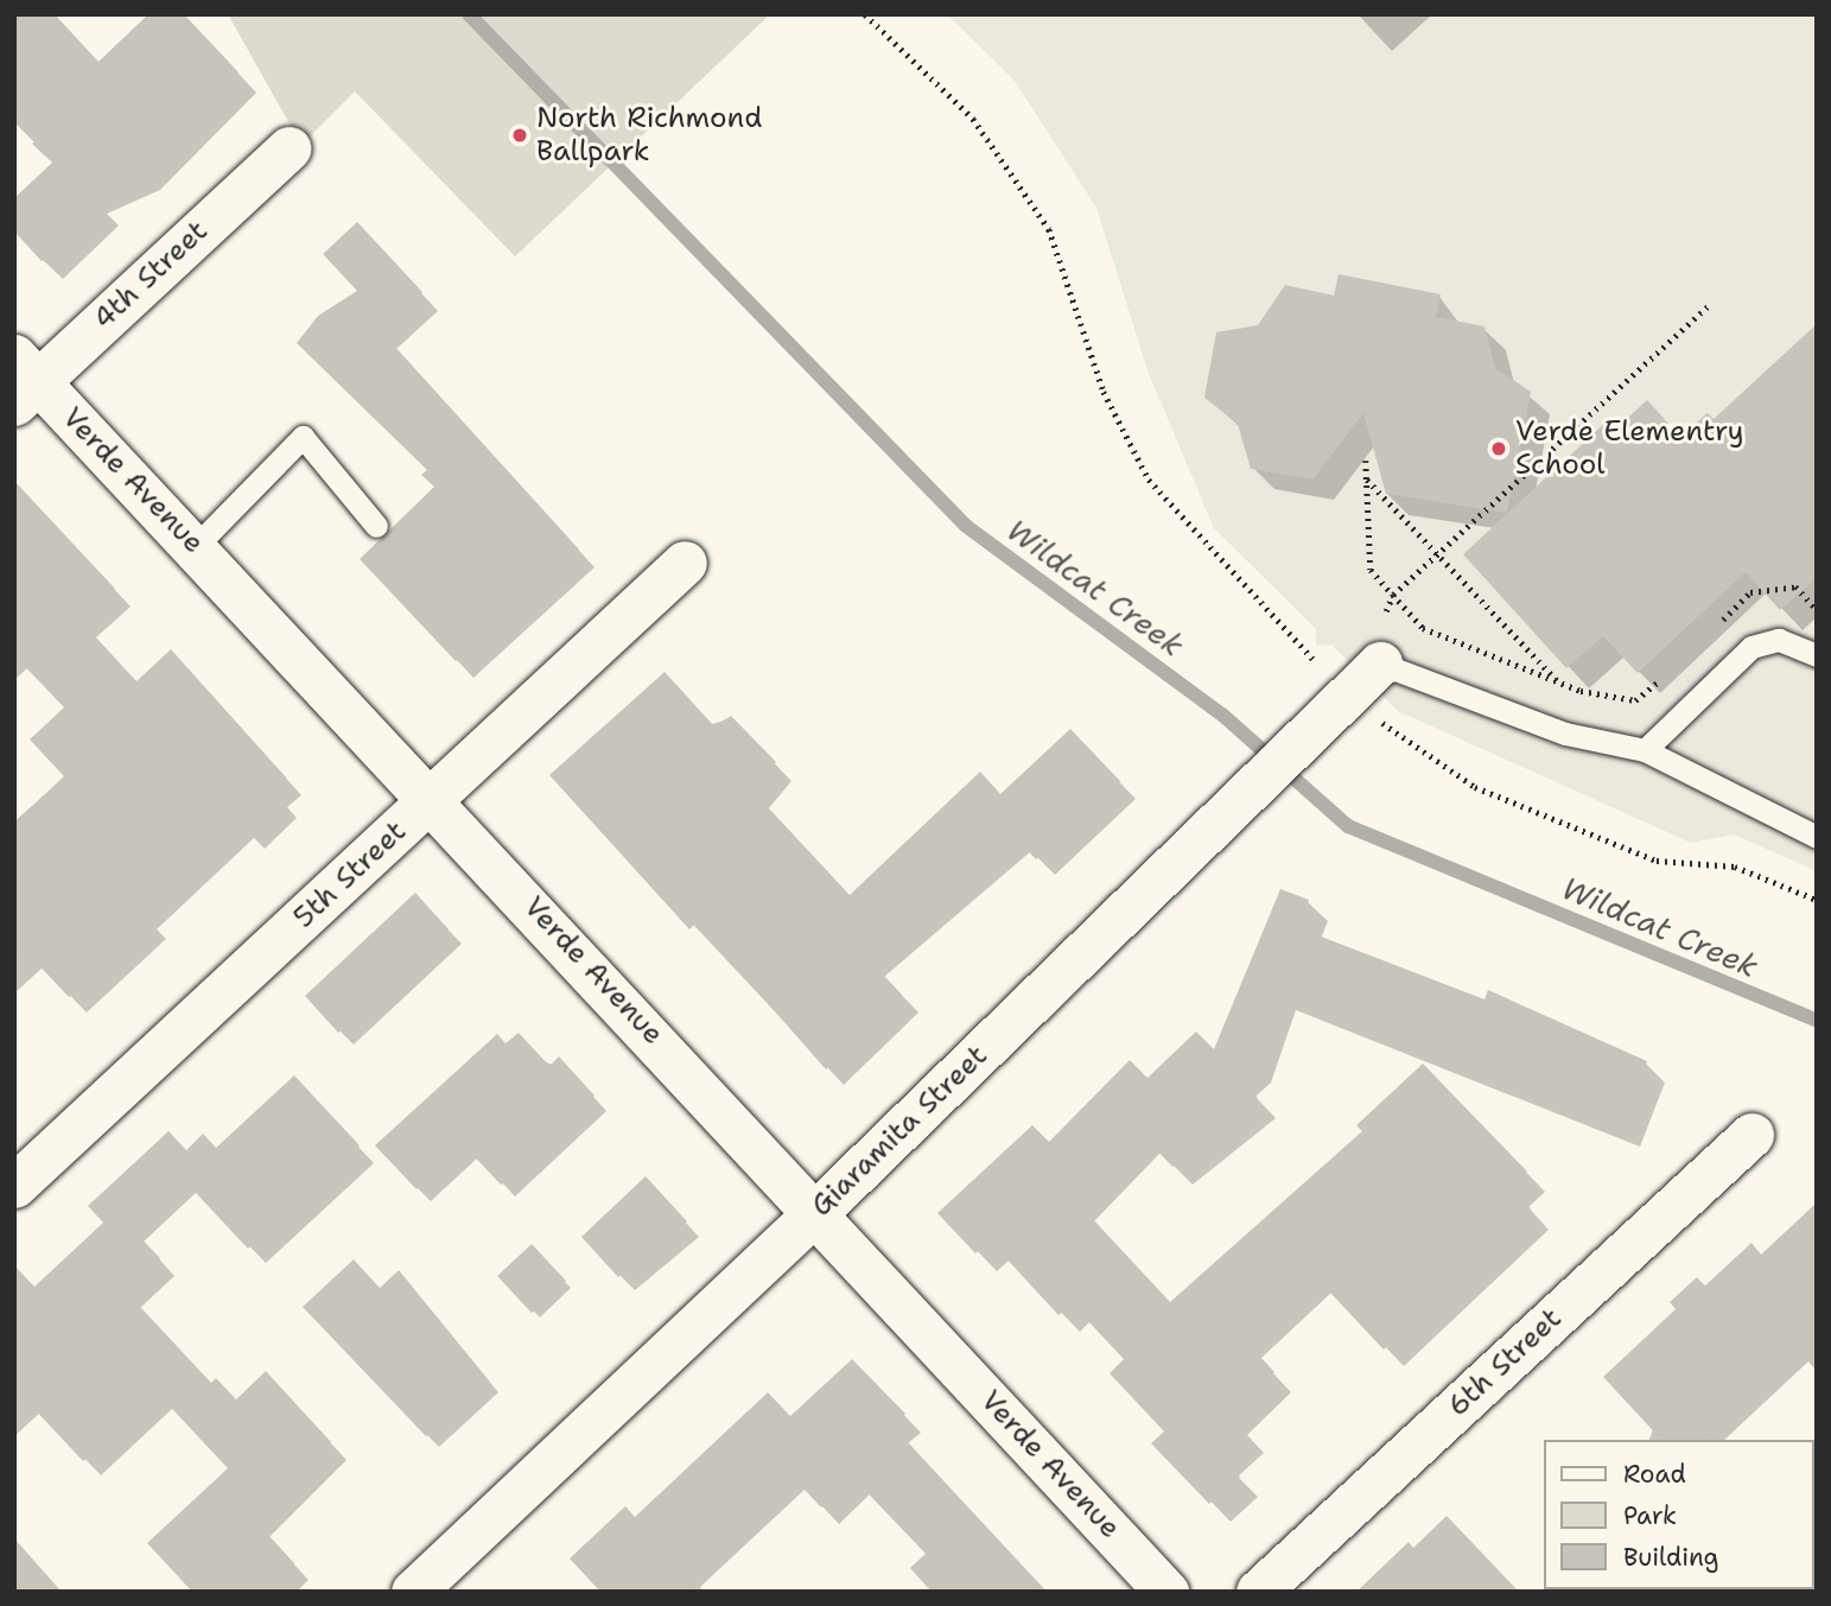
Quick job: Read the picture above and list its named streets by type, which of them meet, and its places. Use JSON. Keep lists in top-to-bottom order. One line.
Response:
{"streets":{"street":["4th Street","Verde Avenue","5th Street","Giaramita Street","6th Street"]},"crossings":[["4th Street","Verde Avenue"],["Verde Avenue","5th Street"],["Verde Avenue","Giaramita Street"]],"water":["Wildcat Creek"],"places":["North Richmond Ballpark","Verde Elementry School"],"legend":["Road","Park","Building"]}
